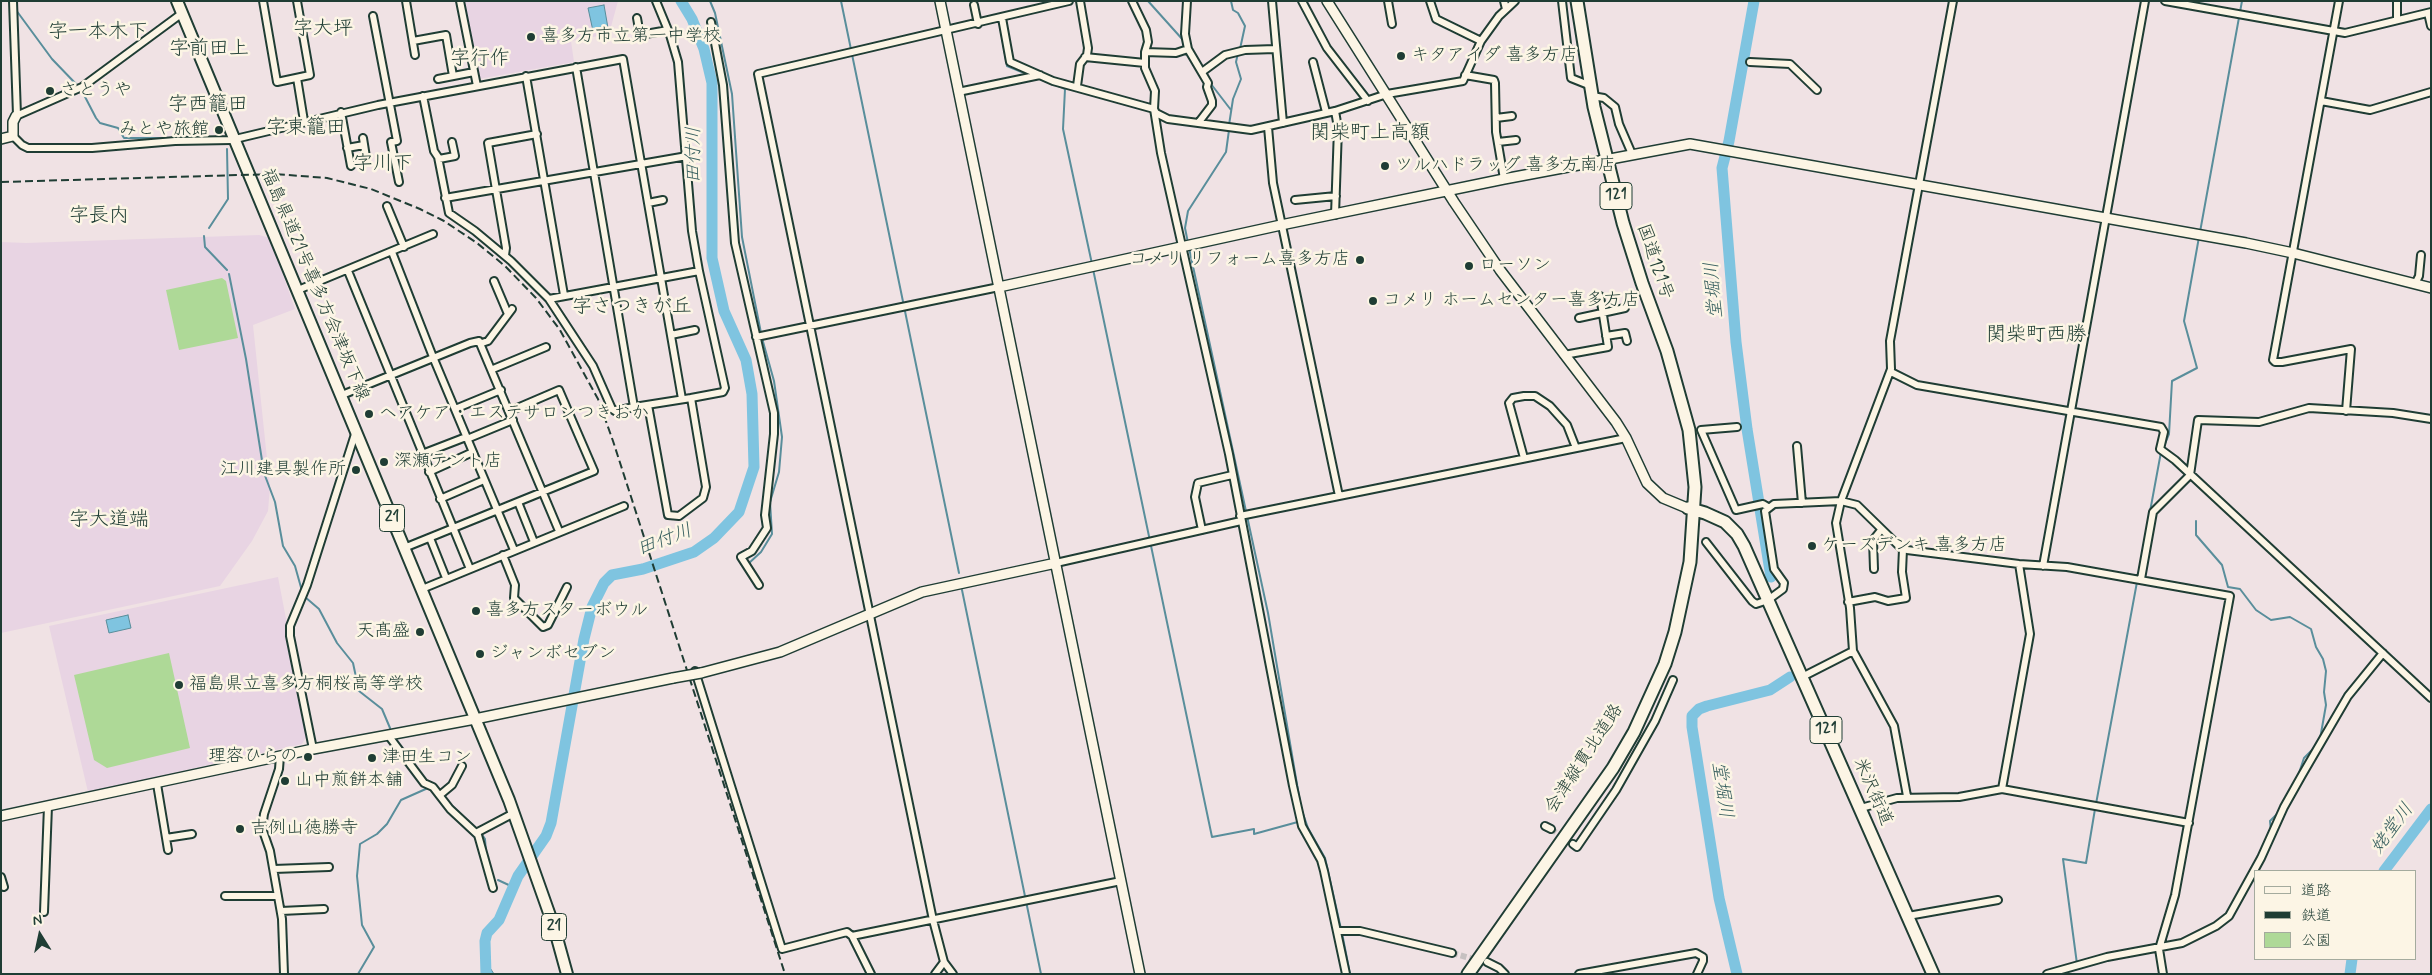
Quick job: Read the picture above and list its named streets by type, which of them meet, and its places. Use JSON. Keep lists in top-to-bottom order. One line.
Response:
{"streets":{"highway":["121","国道121号","会津縦貫北道路","米沢街道"],"main road":["福島県道21号喜多方会津坂下線","21"]},"crossings":[["国道121号","会津縦貫北道路"],["国道121号","米沢街道"],["会津縦貫北道路","米沢街道"]],"districts":["字大坪","字一本木下","字前田上","字行作","字西籠田","字東籠田","関柴町上高額","字川下","字長内","字さつきが丘","関柴町西勝","字大道端"],"water":["田付川","堂堀川","姥堂川"],"places":["喜多方市立第一中学校","キタアイダ 喜多方店","さとうや","みとや旅館","ツルハドラッグ 喜多方南店","コメリ リフォーム喜多方店","ローソン","コメリ ホームセンター喜多方店","ヘアケア・エステサロンつきおか","深瀬テント店","江川建具製作所","ケーズデンキ 喜多方店","喜多方スターボウル","天髙盛","ジャンボセブン","福島県立喜多方桐桜高等学校","理容ひらの","津田生コン","山中煎餅本舗","吉例山徳勝寺"],"legend":["道路","鉄道","公園"],"north":"top"}
